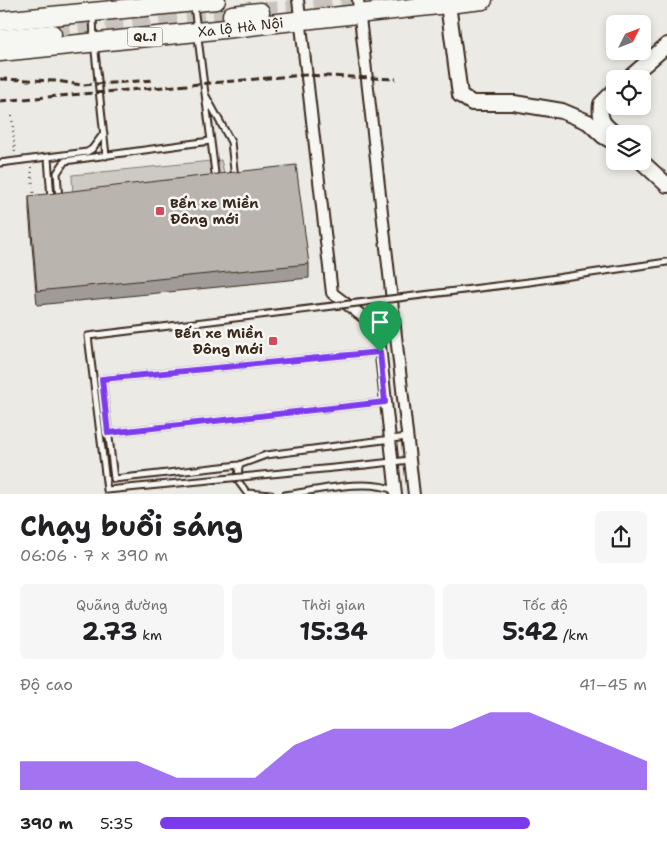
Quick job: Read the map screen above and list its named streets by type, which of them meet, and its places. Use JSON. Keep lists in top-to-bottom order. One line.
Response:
{"streets":{"highway":["Xa lộ Hà Nội","QL.1"]},"places":{"transit":["Bến xe Miền Đông mới","Bến xe Miền Đông Mới"]},"north":"top right","page":{"heading":["Chạy buổi sáng","06:06 · 7 × 390 m"],"stats":[["Quãng đường","2.73 km"],["Thời gian","15:34"],["Tốc độ","5:42 /km"]],"chart":["Độ cao","41–45 m"],"list":[{"name":"390 m","note":"5:35"}]}}
